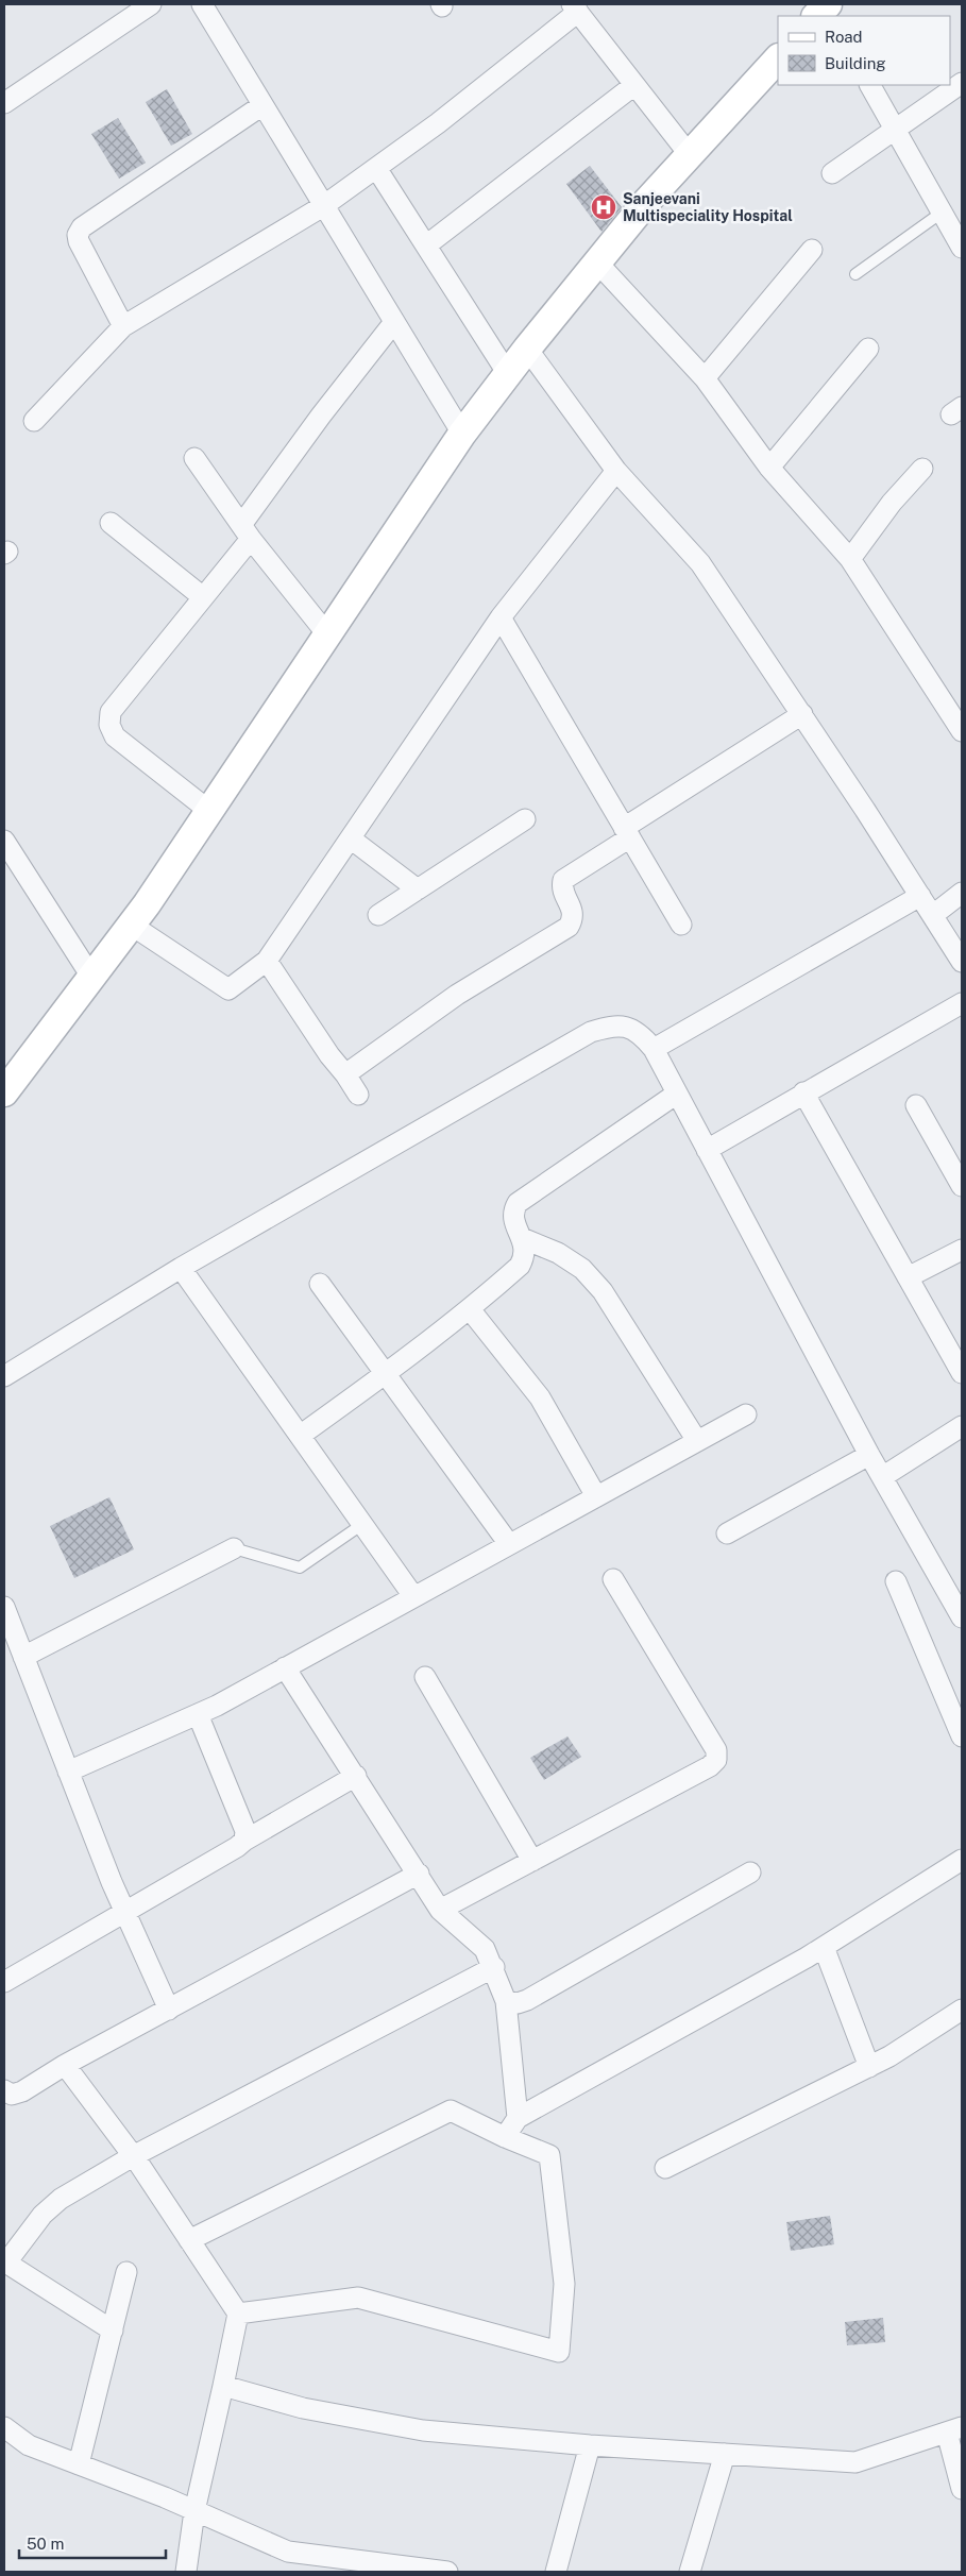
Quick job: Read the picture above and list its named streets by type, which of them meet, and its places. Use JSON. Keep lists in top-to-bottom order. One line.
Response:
{"places":{"hospital":["Sanjeevani Multispeciality Hospital"]},"legend":["Road","Building"],"scale_bar":"50 m"}
